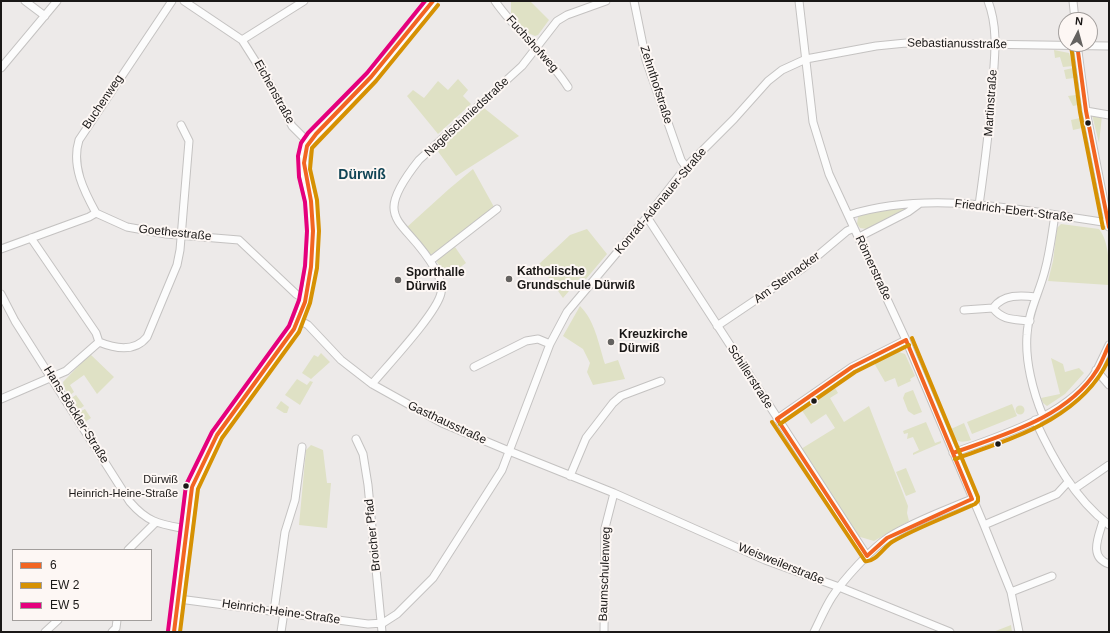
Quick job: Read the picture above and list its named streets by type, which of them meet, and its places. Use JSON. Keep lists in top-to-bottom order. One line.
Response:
{"streets":{"street":["Fuchshofweg","Sebastianusstraße","Zehnthofstraße","Eichenstraße","Buchenweg","Martinstraße","Nagelschmiedstraße","Konrad-Adenauer-Straße","Friedrich-Ebert-Straße","Goethestraße","Römerstraße","Am Steinacker","Schillerstraße","Hans-Böckler-Straße","Gasthausstraße","Broicher Pfad","Weisweilerstraße","Baumschulenweg","Heinrich-Heine-Straße"]},"crossings":[["Fuchshofweg","Nagelschmiedstraße"],["Sebastianusstraße","Martinstraße"],["Sebastianusstraße","Konrad-Adenauer-Straße"],["Sebastianusstraße","Römerstraße"],["Zehnthofstraße","Konrad-Adenauer-Straße"],["Buchenweg","Goethestraße"],["Martinstraße","Friedrich-Ebert-Straße"],["Nagelschmiedstraße","Gasthausstraße"],["Konrad-Adenauer-Straße","Römerstraße"],["Konrad-Adenauer-Straße","Schillerstraße"],["Konrad-Adenauer-Straße","Gasthausstraße"],["Konrad-Adenauer-Straße","Heinrich-Heine-Straße"],["Friedrich-Ebert-Straße","Römerstraße"],["Römerstraße","Am Steinacker"],["Am Steinacker","Schillerstraße"],["Gasthausstraße","Weisweilerstraße"],["Gasthausstraße","Baumschulenweg"],["Gasthausstraße","Heinrich-Heine-Straße"],["Broicher Pfad","Heinrich-Heine-Straße"],["Weisweilerstraße","Baumschulenweg"]],"districts":["Dürwiß"],"places":["Katholische Grundschule Dürwiß","Sporthalle Dürwiß","Kreuzkirche Dürwiß","Dürwiß Heinrich-Heine-Straße"],"lines":["transit line 6"],"legend":["6","EW 2","EW 5"],"north":"top"}
